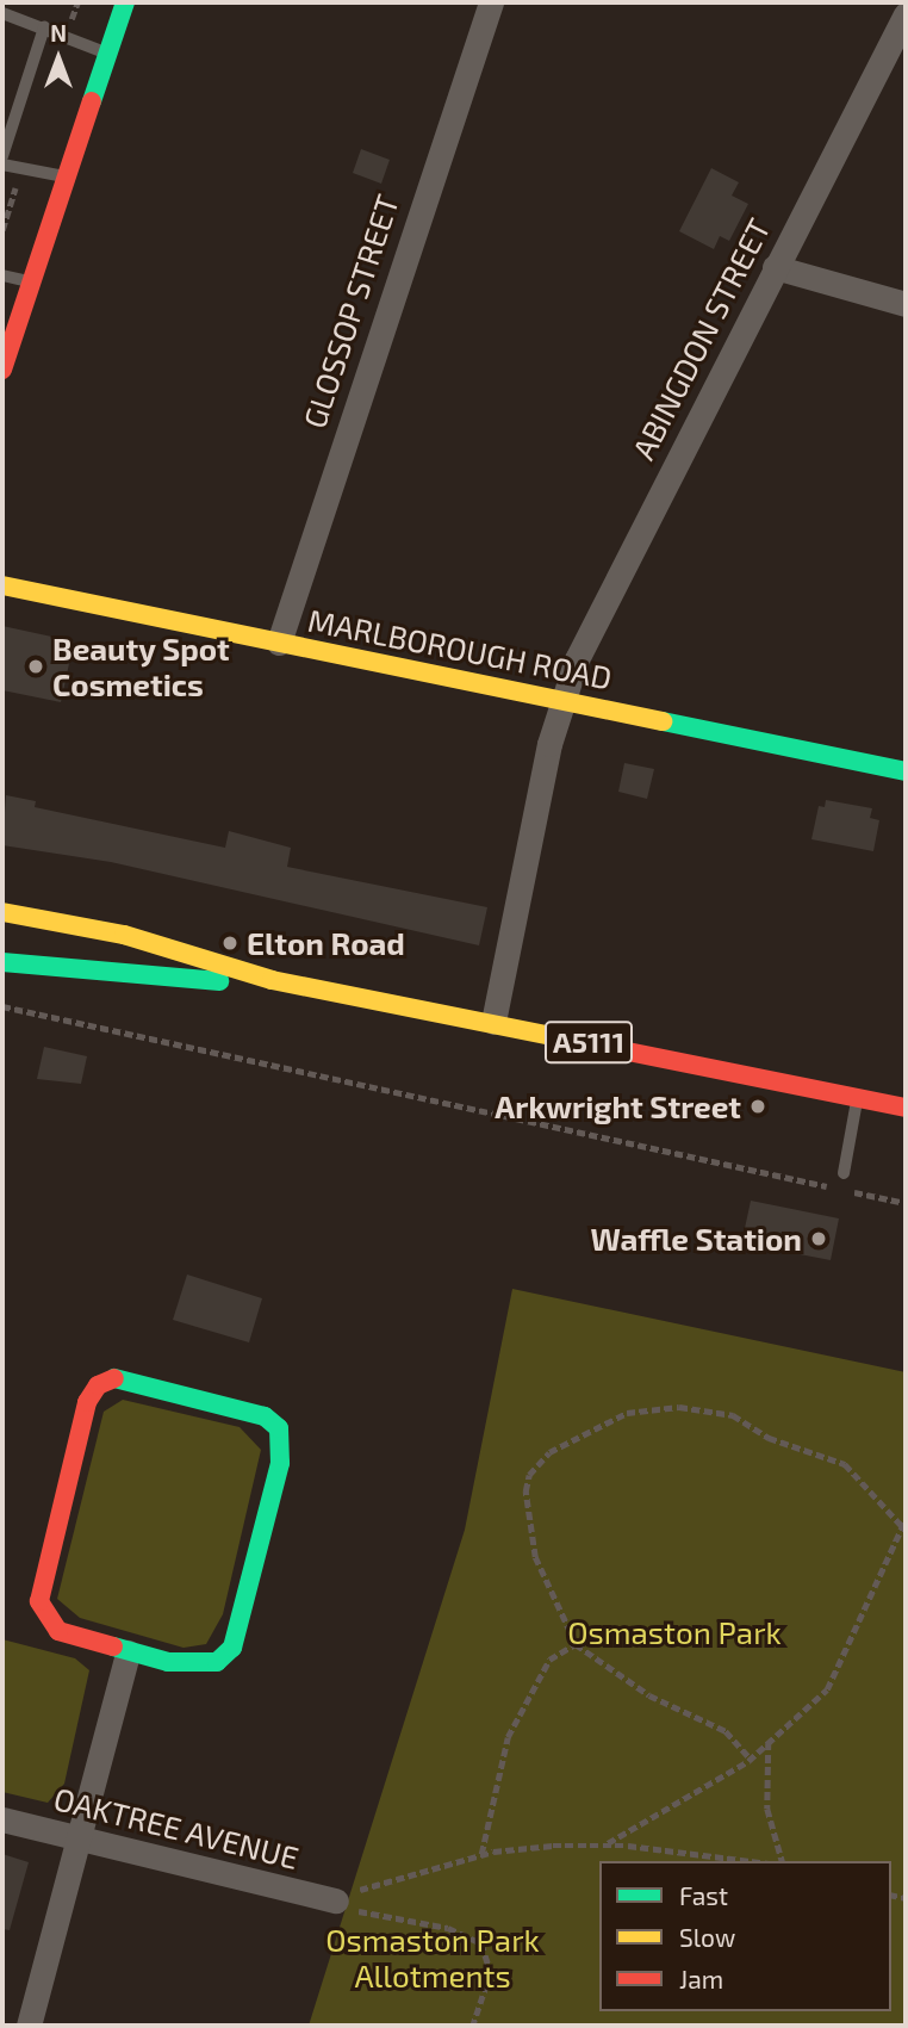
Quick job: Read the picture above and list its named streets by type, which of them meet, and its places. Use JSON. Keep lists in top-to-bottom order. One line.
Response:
{"streets":{"main road":["MARLBOROUGH ROAD","A5111"],"street":["GLOSSOP STREET","ABINGDON STREET","OAKTREE AVENUE"]},"crossings":[["GLOSSOP STREET","MARLBOROUGH ROAD"],["ABINGDON STREET","MARLBOROUGH ROAD"],["ABINGDON STREET","A5111"]],"parks":["Osmaston Park","Osmaston Park Allotments"],"places":["Beauty Spot Cosmetics","Elton Road","Arkwright Street","Waffle Station"],"legend":["Fast","Slow","Jam"],"north":"top"}
